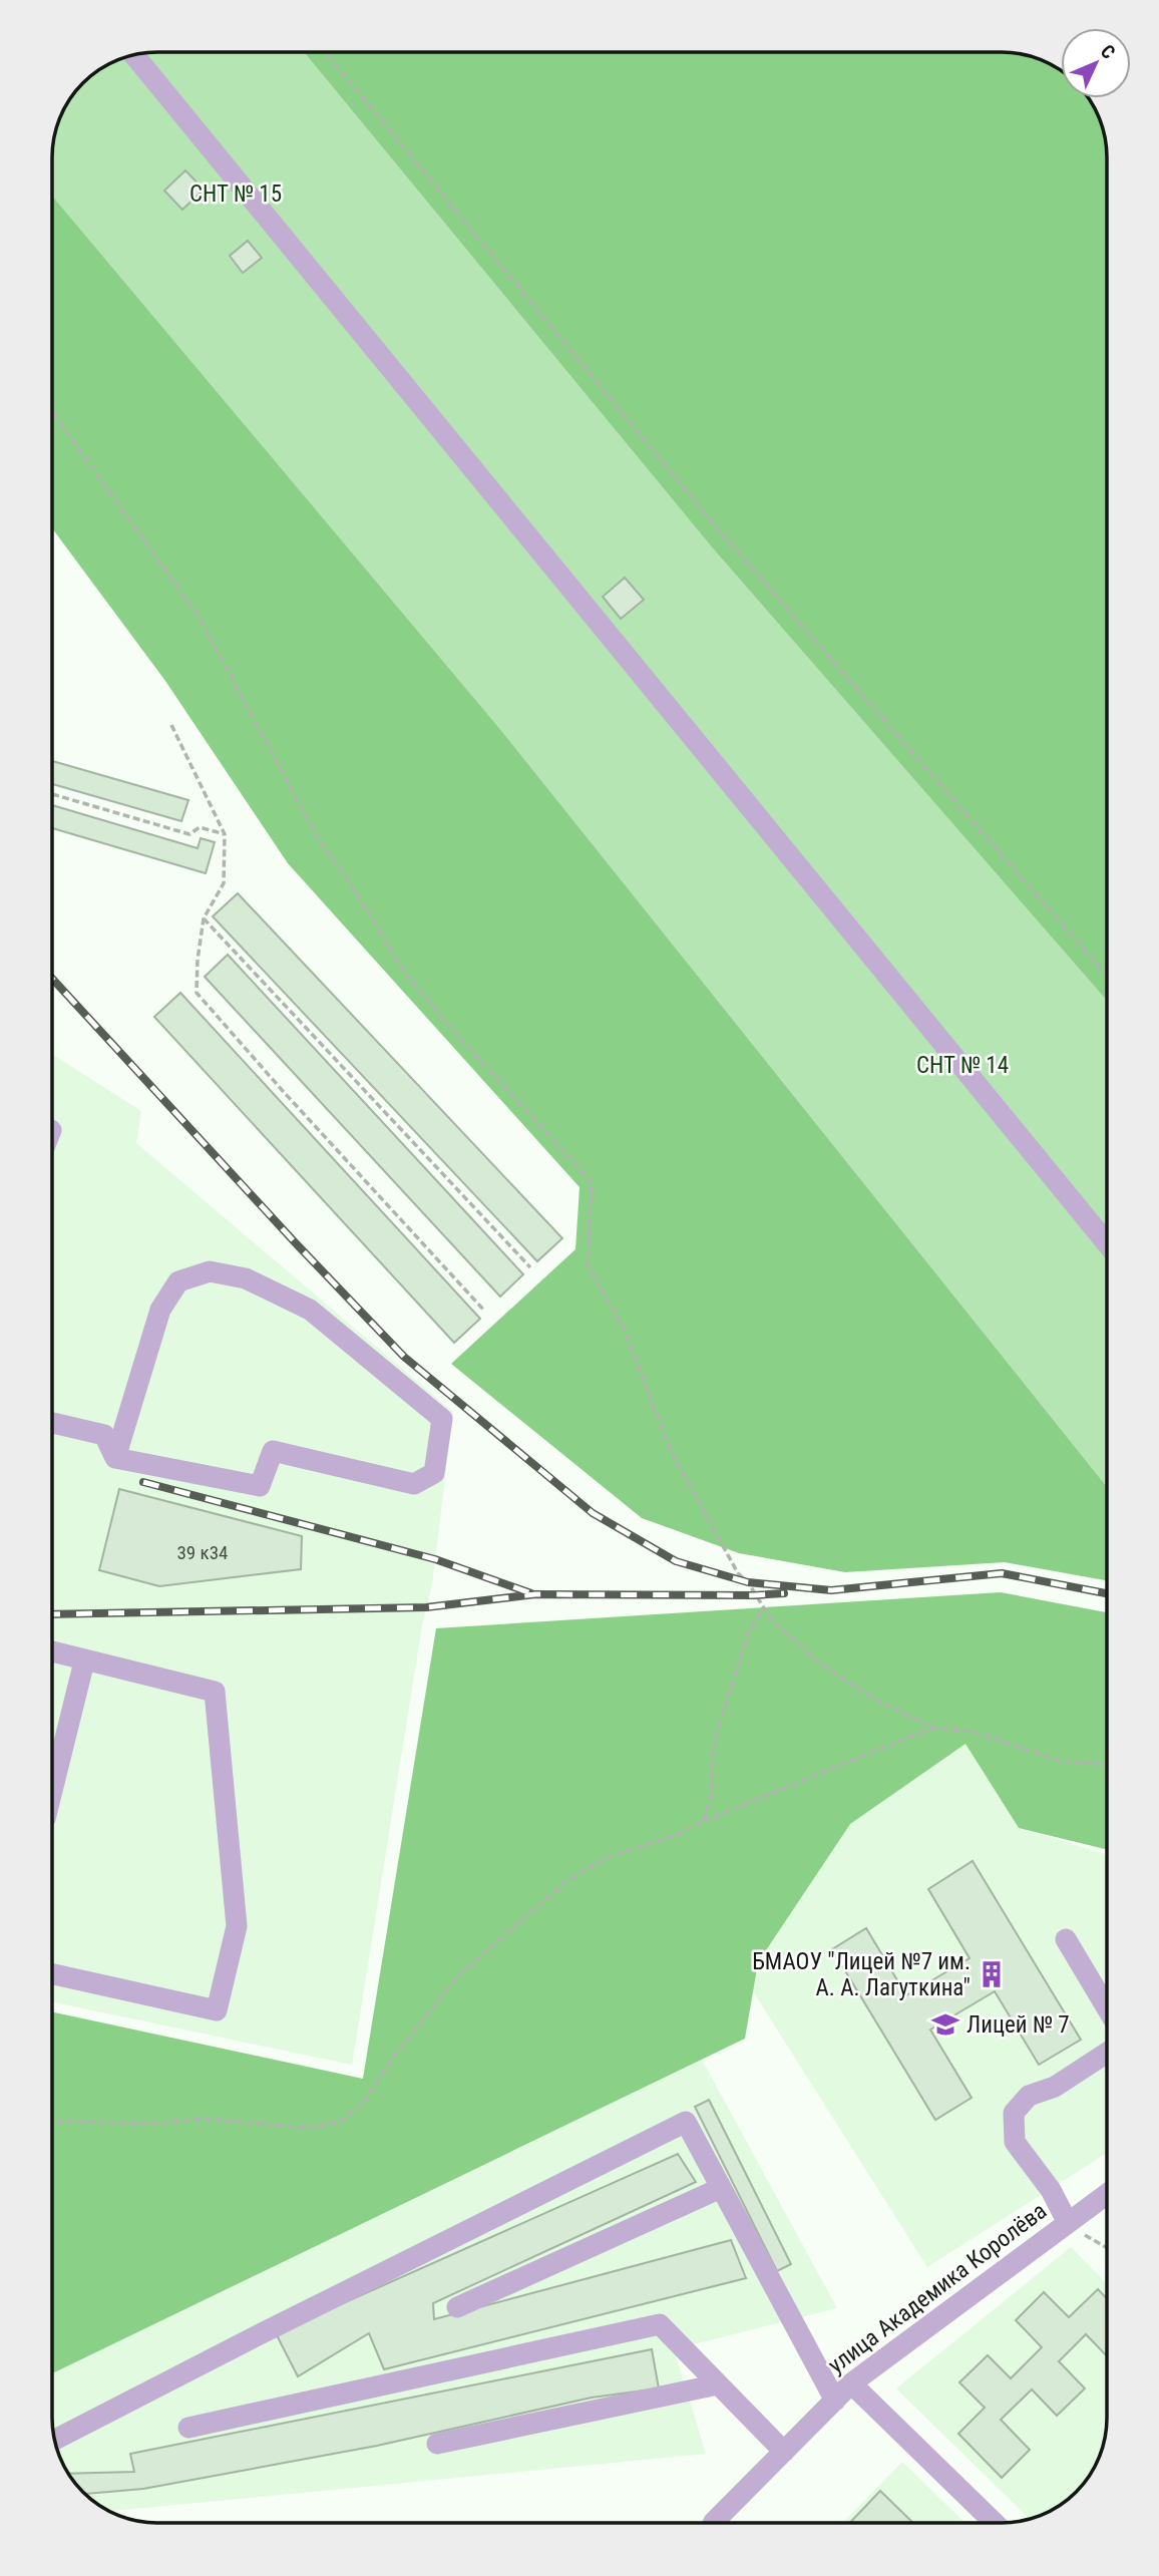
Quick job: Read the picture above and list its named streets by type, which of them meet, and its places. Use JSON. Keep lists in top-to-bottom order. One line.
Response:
{"streets":{"street":["улица Академика Королёва"]},"parks":["СНТ № 15","СНТ № 14"],"places":{"building":["БМАОУ \"Лицей №7 им. А. А. Лагуткина\""],"school or university":["Лицей № 7"]},"house_numbers":["39 к34"],"north":"top right"}
